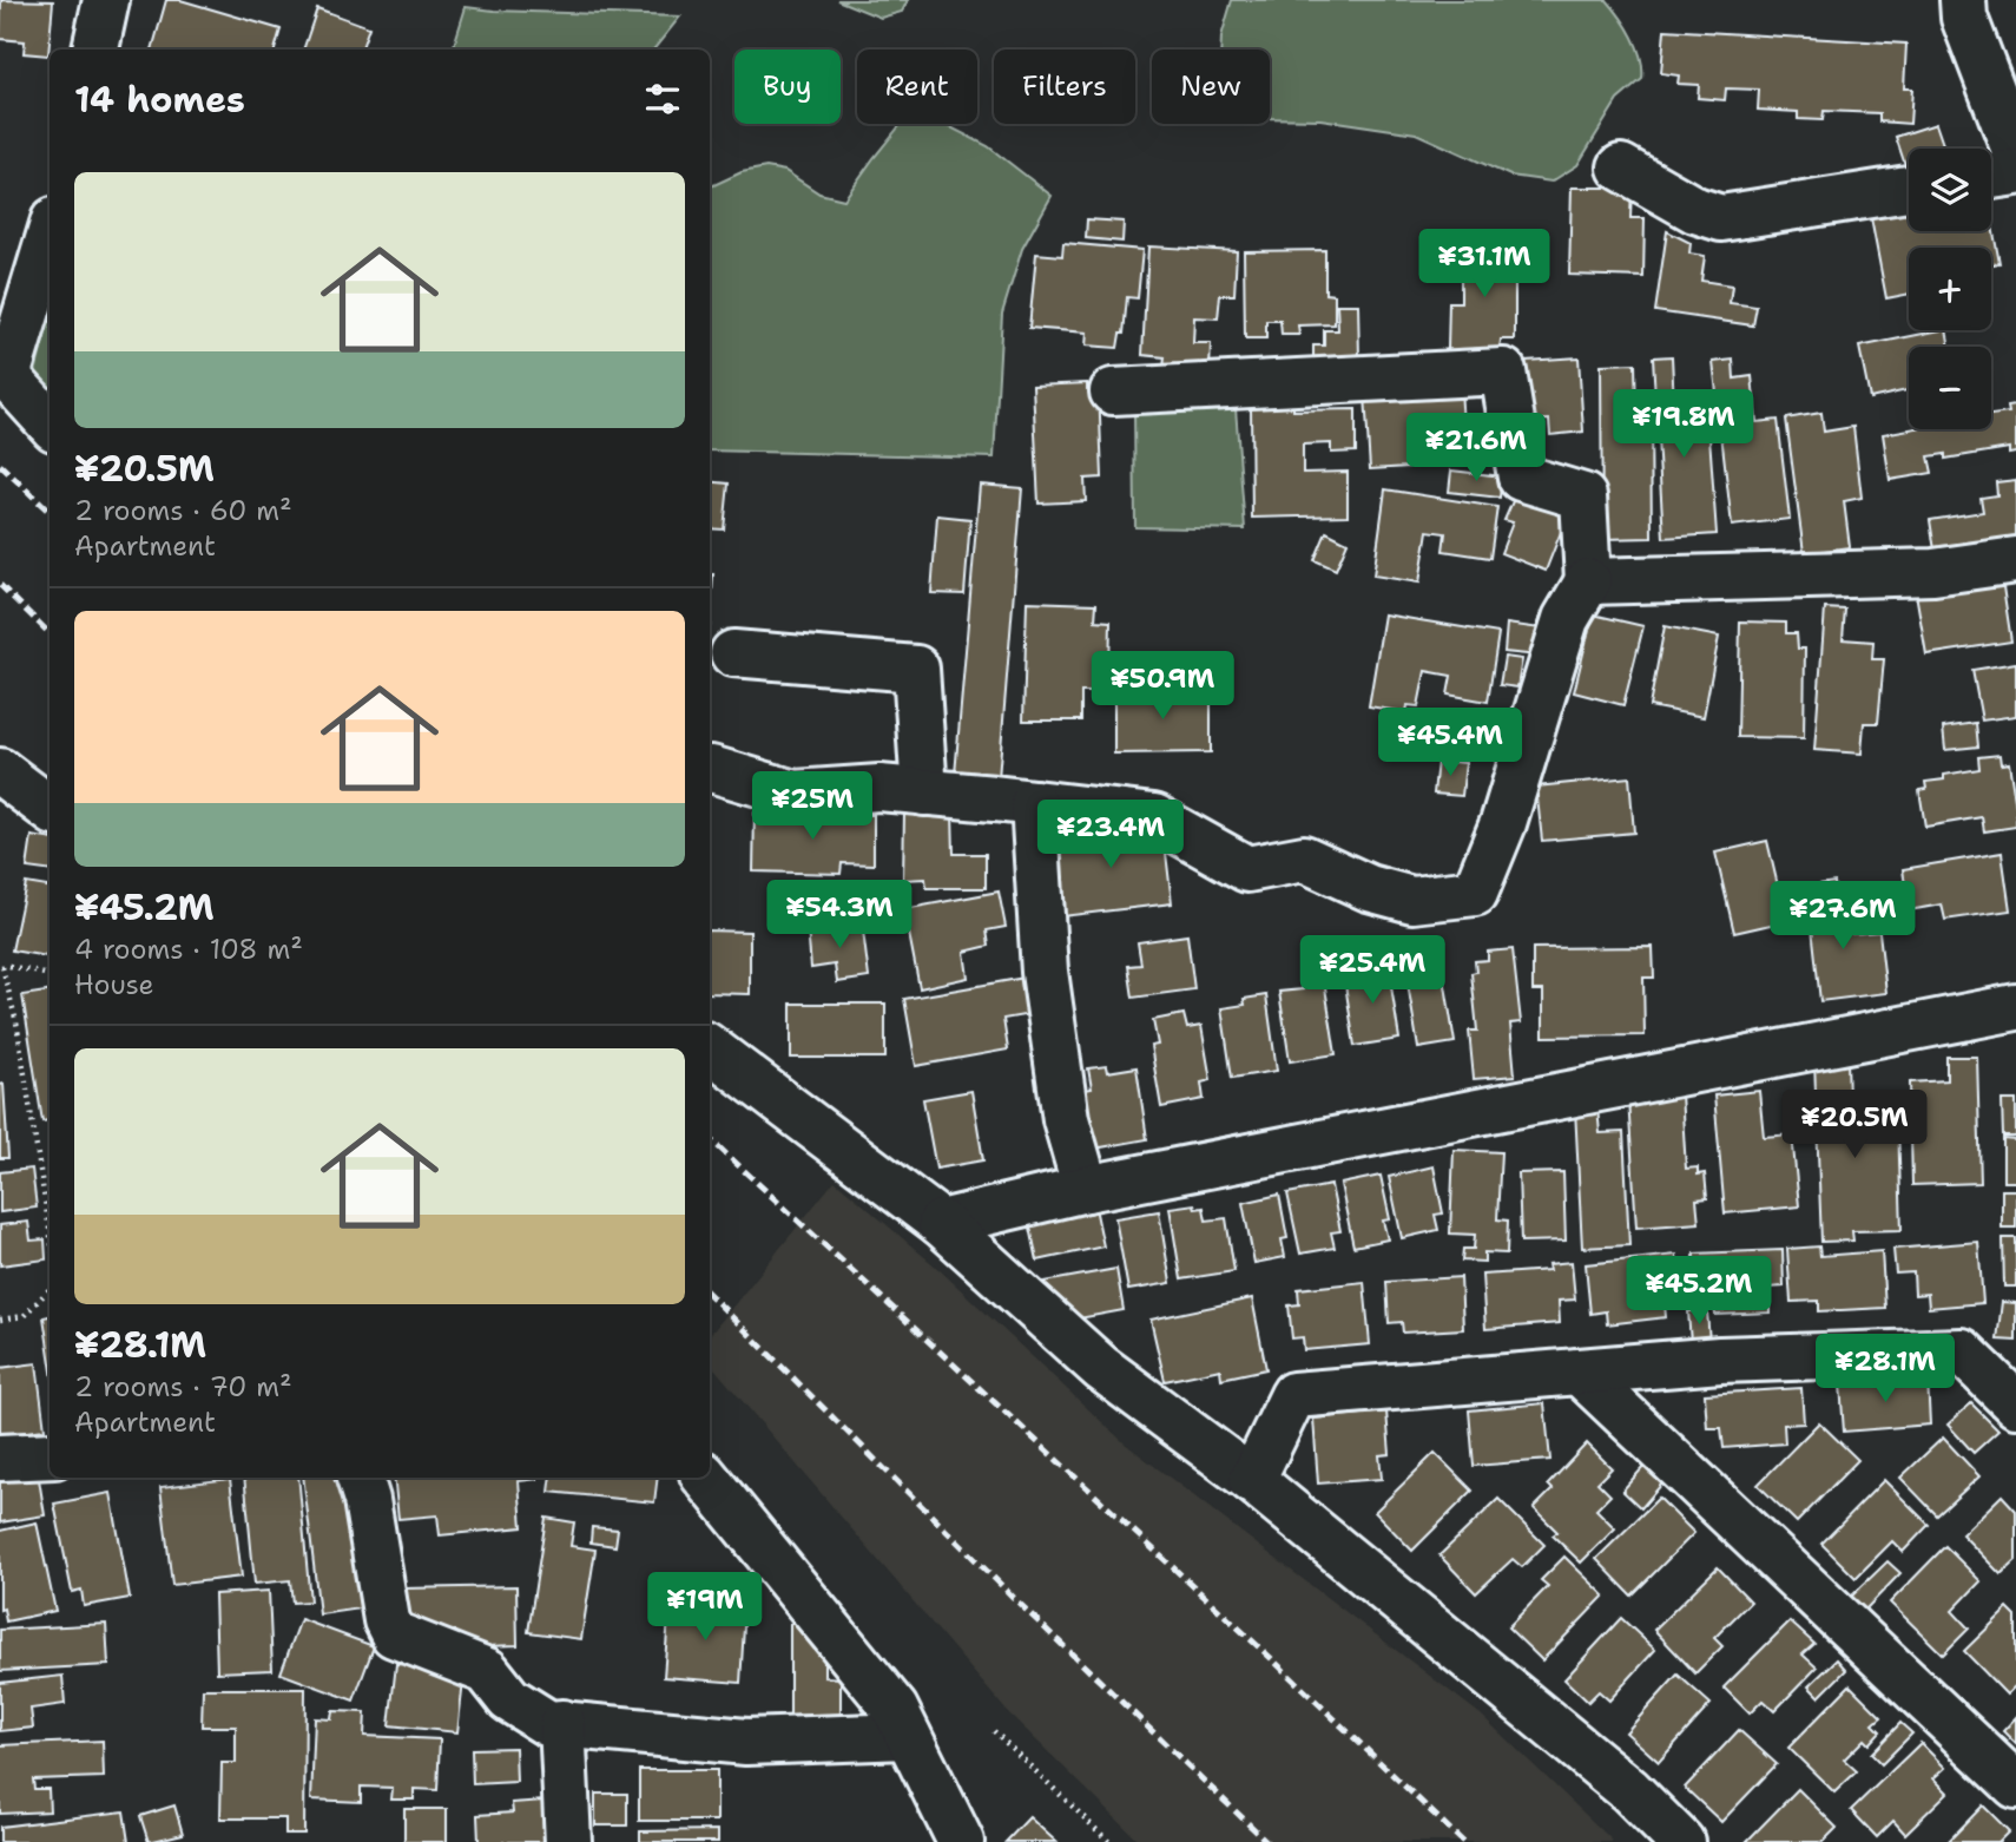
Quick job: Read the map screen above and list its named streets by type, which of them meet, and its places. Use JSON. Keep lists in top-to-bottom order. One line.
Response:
{"page":{"chip":["Buy","Rent","Filters","New"],"heading":"14 homes","map_buttons":["+","−"],"list":[{"name":"¥20.5M","note":"2 rooms · 60 m² · Apartment"},{"name":"¥45.2M","note":"4 rooms · 108 m² · House"},{"name":"¥28.1M","note":"2 rooms · 70 m² · Apartment"}],"price":["¥31.1M","¥19.8M","¥21.6M","¥50.9M","¥45.4M","¥25M","¥23.4M","¥54.3M","¥27.6M","¥25.4M","¥20.5M","¥45.2M","¥28.1M","¥19M"]}}
